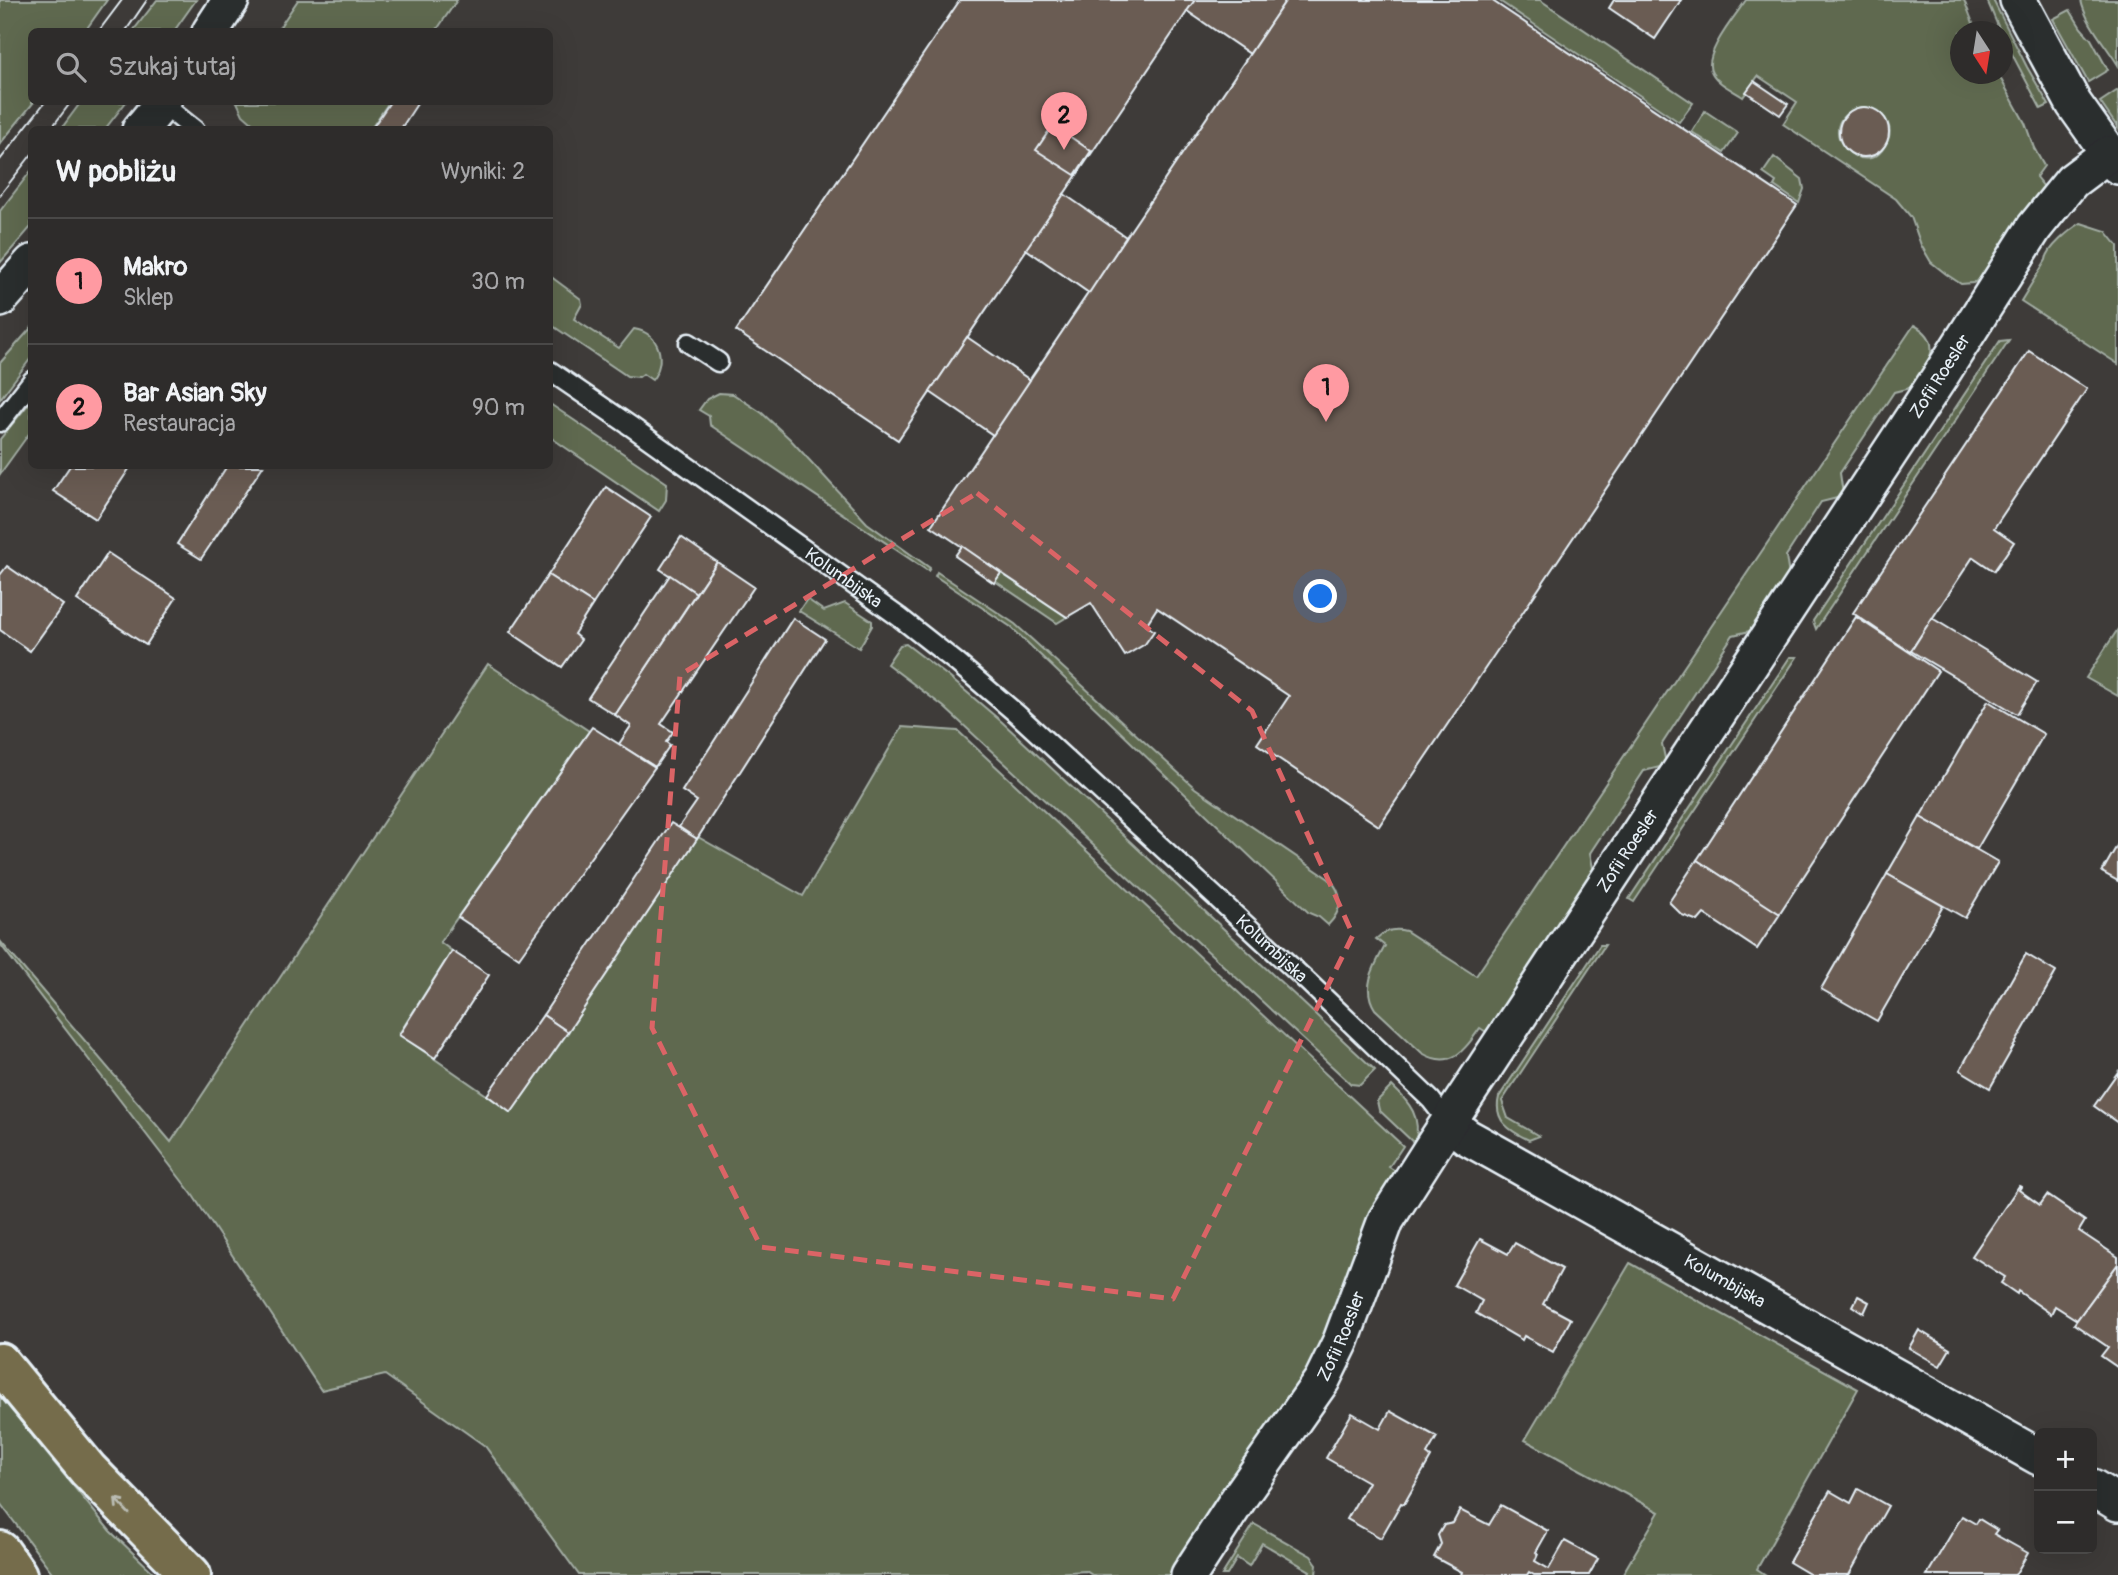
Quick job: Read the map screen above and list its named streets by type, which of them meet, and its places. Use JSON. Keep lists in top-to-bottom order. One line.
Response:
{"streets":{"street":["Zofii Roesler","Kolumbijska"]},"crossings":[["Zofii Roesler","Kolumbijska"]],"north":"bottom","page":{"search":"Szukaj tutaj","pins":["2","1"],"heading":["W pobliżu","Wyniki: 2"],"list":[{"mark":"1","name":"Makro","note":"Sklep","value":"30 m"},{"mark":"2","name":"Bar Asian Sky","note":"Restauracja","value":"90 m"}],"map_buttons":["+","−"]}}
